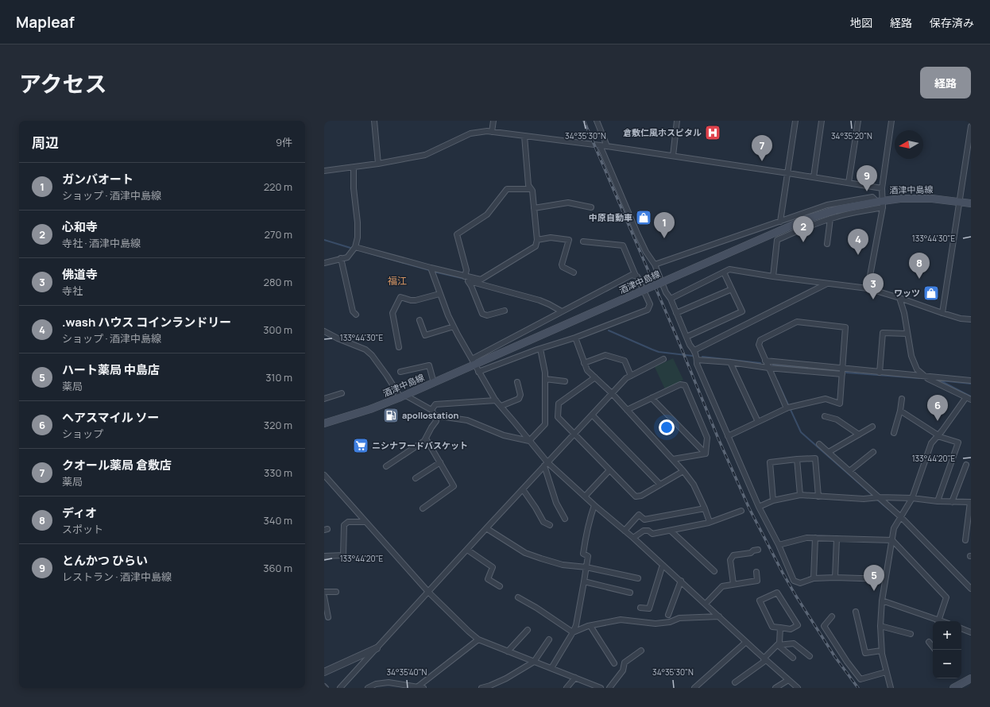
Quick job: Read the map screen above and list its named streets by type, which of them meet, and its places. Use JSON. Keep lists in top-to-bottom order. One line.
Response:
{"streets":{"main road":["酒津中島線"]},"districts":["福江"],"places":{"hospital":["倉敷仁風ホスピタル"],"shop":["中原自動車","ワッツ"],"fuel station":["apollostation"],"supermarket":["ニシナフードバスケット"]},"north":"left","page":{"header":"Mapleaf","nav":["地図","経路","保存済み"],"title":"アクセス","buttons":"経路","heading":["周辺","9件"],"pins":["7","9","1","2","4","8","3","6","5"],"list":[{"mark":"1","name":"ガンバオート","note":"ショップ · 酒津中島線","value":"220 m"},{"mark":"2","name":"心和寺","note":"寺社 · 酒津中島線","value":"270 m"},{"mark":"3","name":"佛道寺","note":"寺社","value":"280 m"},{"mark":"4","name":".wash ハウス コインランドリー","note":"ショップ · 酒津中島線","value":"300 m"},{"mark":"5","name":"ハート薬局 中島店","note":"薬局","value":"310 m"},{"mark":"6","name":"ヘアスマイル ソー","note":"ショップ","value":"320 m"},{"mark":"7","name":"クオール薬局 倉敷店","note":"薬局","value":"330 m"},{"mark":"8","name":"ディオ","note":"スポット","value":"340 m"},{"mark":"9","name":"とんかつ ひらい","note":"レストラン · 酒津中島線","value":"360 m"}],"map_buttons":["+","−"]},"coordinates":["34°35'30\"N","34°35'20\"N","133°44'30\"E","133°44'20\"E","34°35'40\"N"]}
